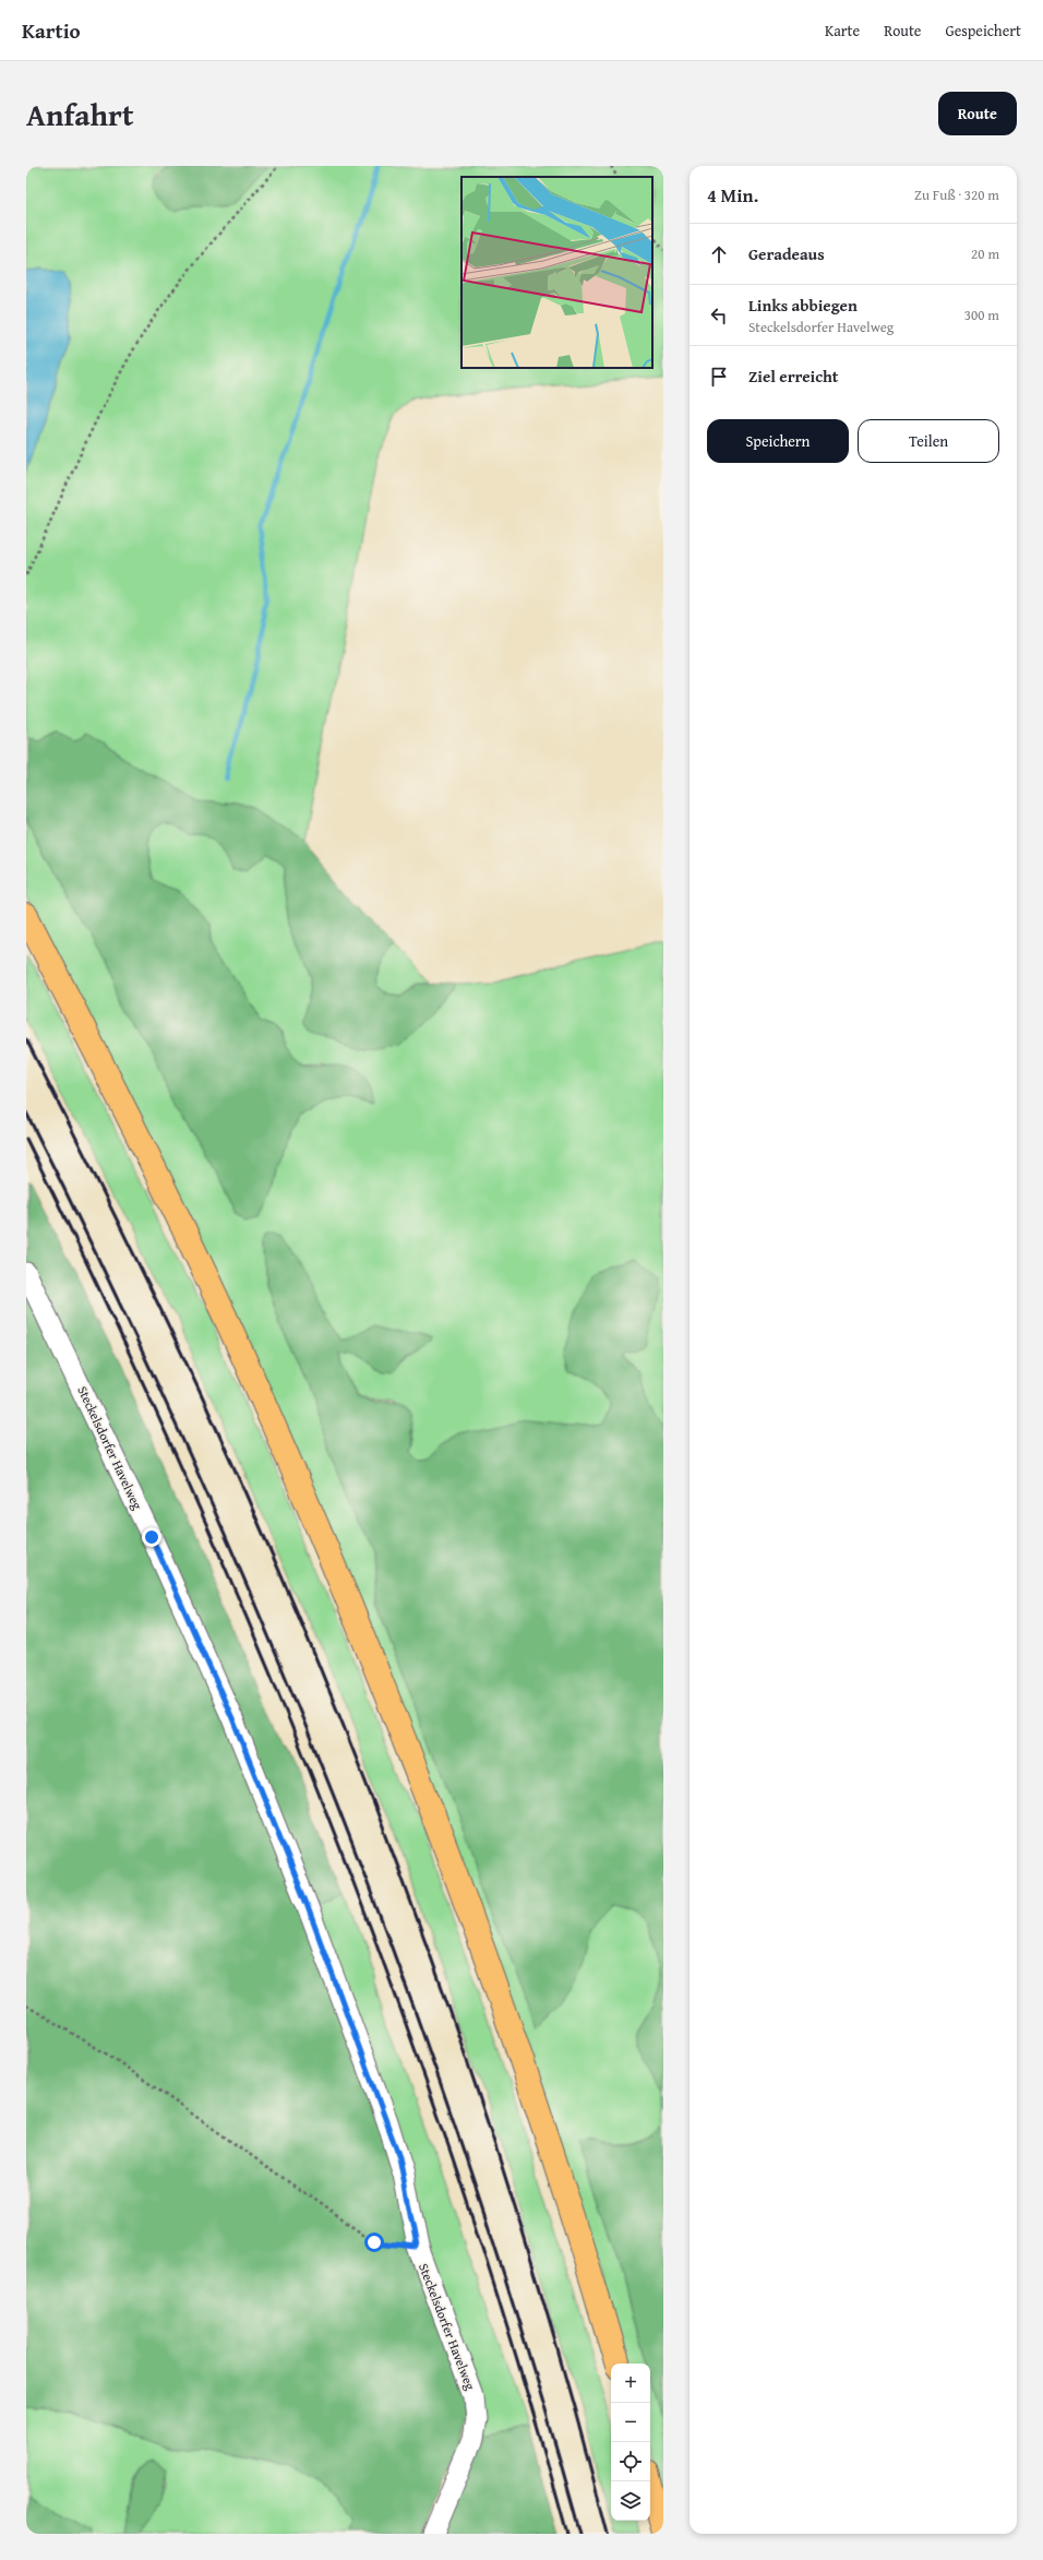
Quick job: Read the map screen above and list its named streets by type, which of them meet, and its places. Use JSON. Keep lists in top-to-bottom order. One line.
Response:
{"streets":{"street":["Steckelsdorfer Havelweg"]},"page":{"header":"Kartio","nav":["Karte","Route","Gespeichert"],"title":"Anfahrt","buttons":["Route",["Speichern","Teilen"]],"heading":["4 Min.","Zu Fuß · 320 m"],"list":[["Geradeaus","20 m"],["Links abbiegen","Steckelsdorfer Havelweg","300 m"],"Ziel erreicht"],"map_buttons":["+","−"]}}
